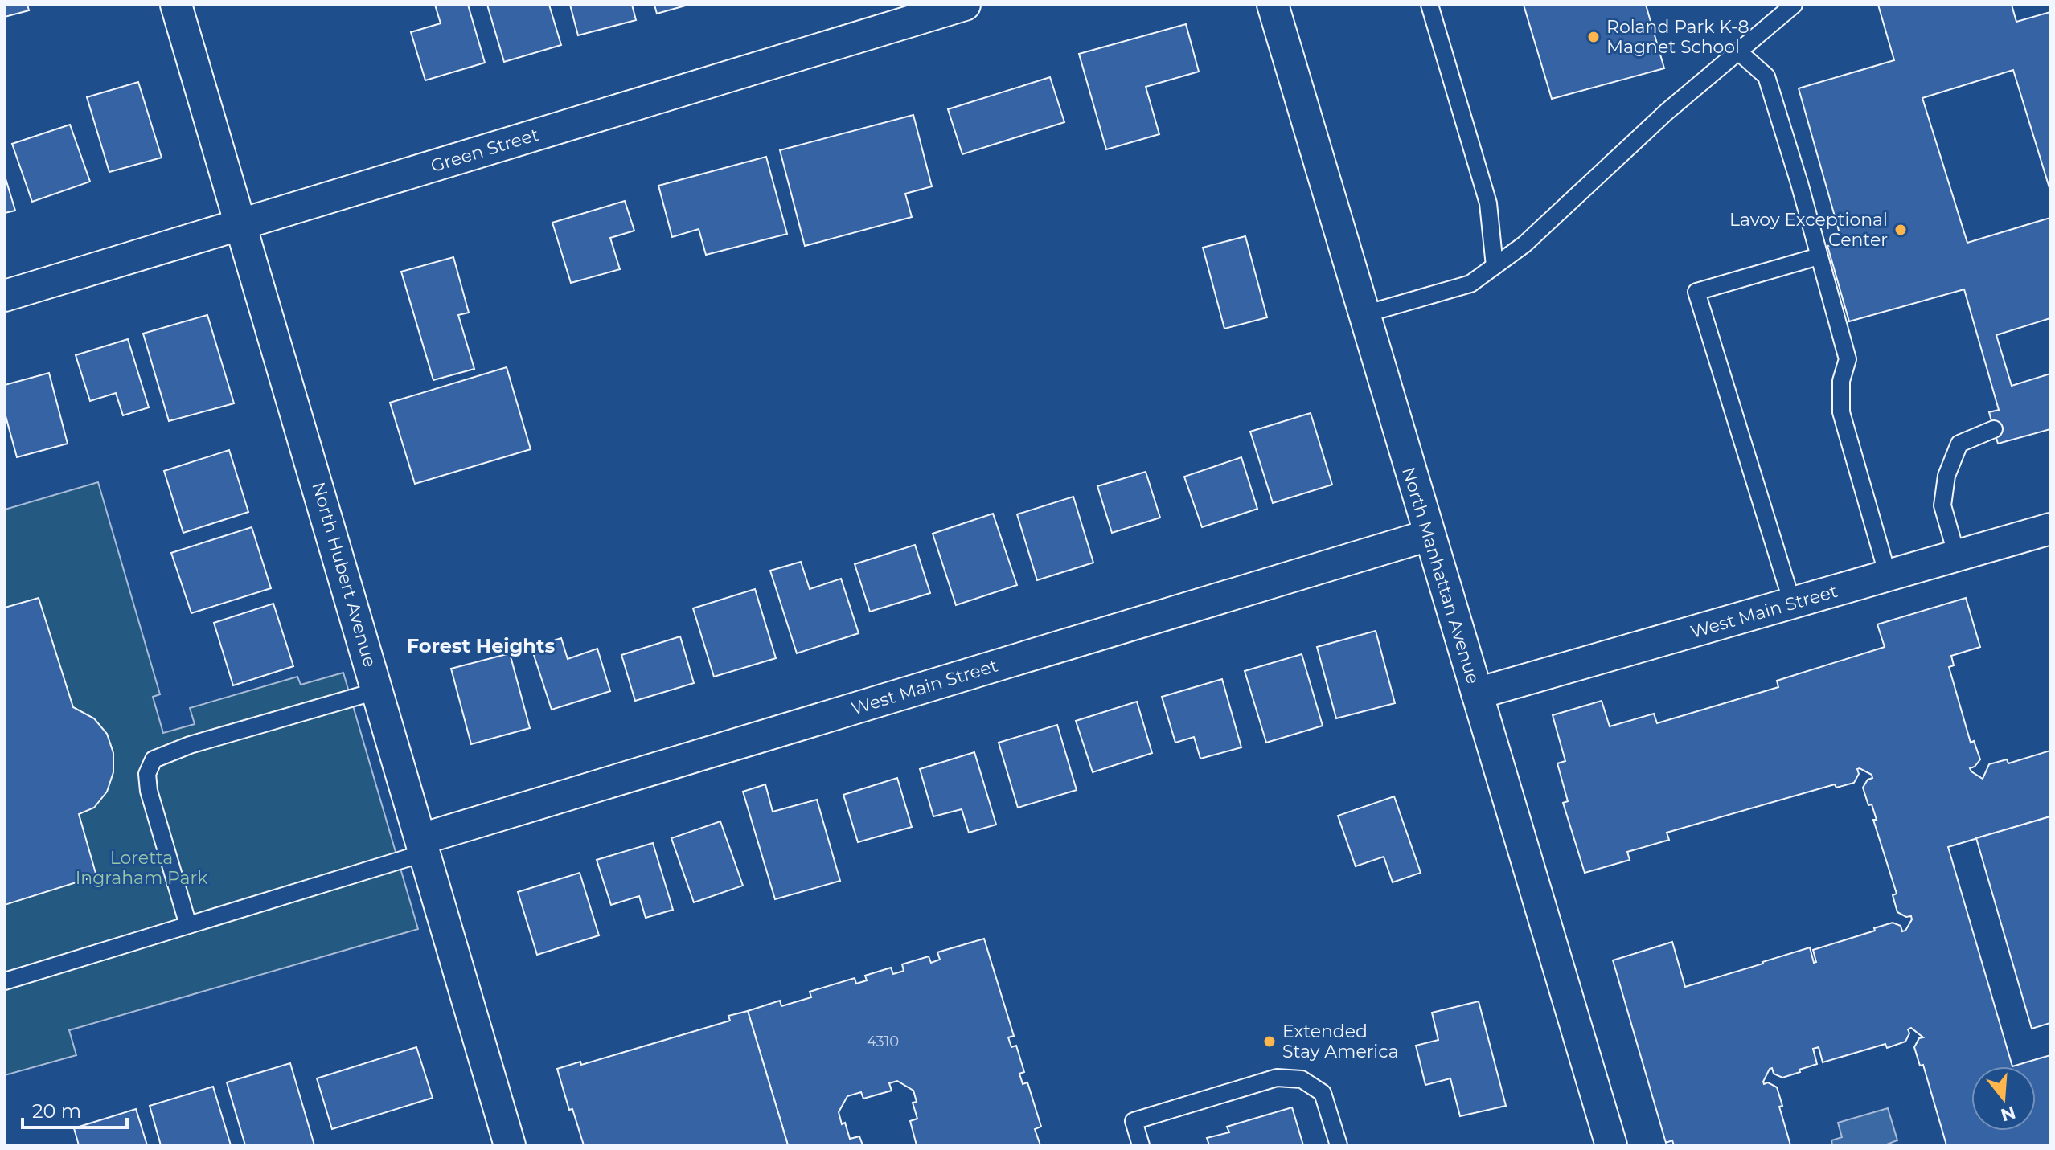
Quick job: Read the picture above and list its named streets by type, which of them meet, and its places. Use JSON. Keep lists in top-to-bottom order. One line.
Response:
{"streets":{"street":["Green Street","North Hubert Avenue","North Manhattan Avenue","West Main Street"]},"crossings":[["Green Street","North Hubert Avenue"],["North Hubert Avenue","West Main Street"],["North Manhattan Avenue","West Main Street"]],"districts":["Forest Heights"],"parks":["Loretta Ingraham Park"],"places":["Roland Park K-8 Magnet School","Lavoy Exceptional Center","Extended Stay America"],"house_numbers":["4310"],"scale_bar":"20 m","north":"bottom"}
